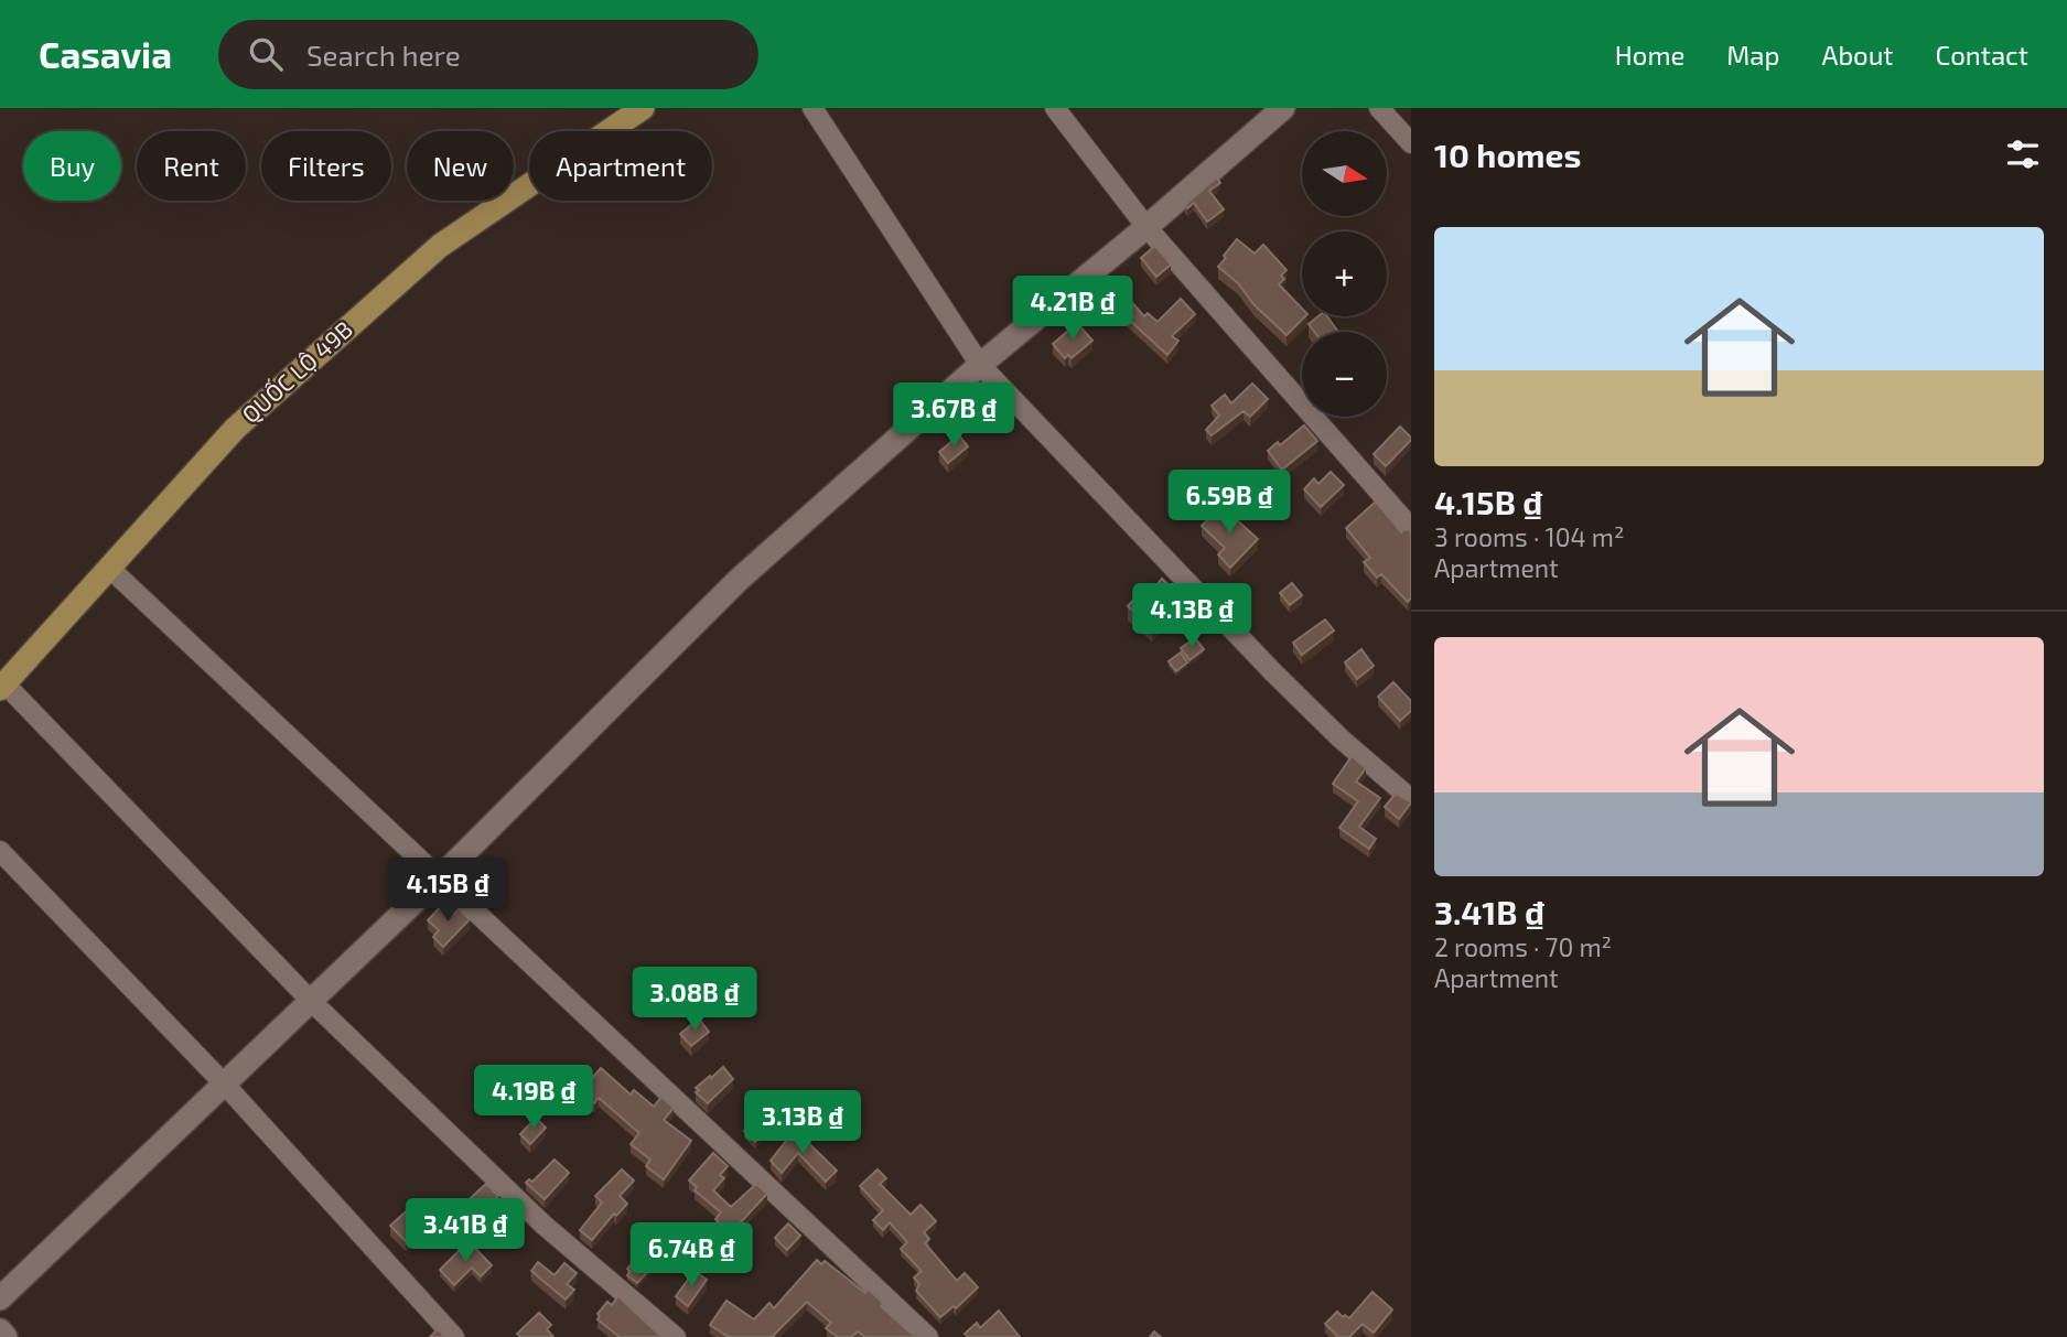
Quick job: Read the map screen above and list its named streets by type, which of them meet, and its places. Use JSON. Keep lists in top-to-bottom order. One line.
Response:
{"streets":{"main road":["QUỐC LỘ 49B"]},"north":"right","page":{"header":"Casavia","search":"Search here","nav":["Home","Map","About","Contact"],"heading":"10 homes","map_buttons":["+","−"],"chip":["Buy","Rent","Filters","New","Apartment"],"list":[{"name":"4.15B ₫","note":"3 rooms · 104 m² · Apartment"},{"name":"3.41B ₫","note":"2 rooms · 70 m² · Apartment"}],"price":["4.21B ₫","3.67B ₫","6.59B ₫","4.13B ₫","4.15B ₫","3.08B ₫","4.19B ₫","3.13B ₫","3.41B ₫","6.74B ₫"]}}
